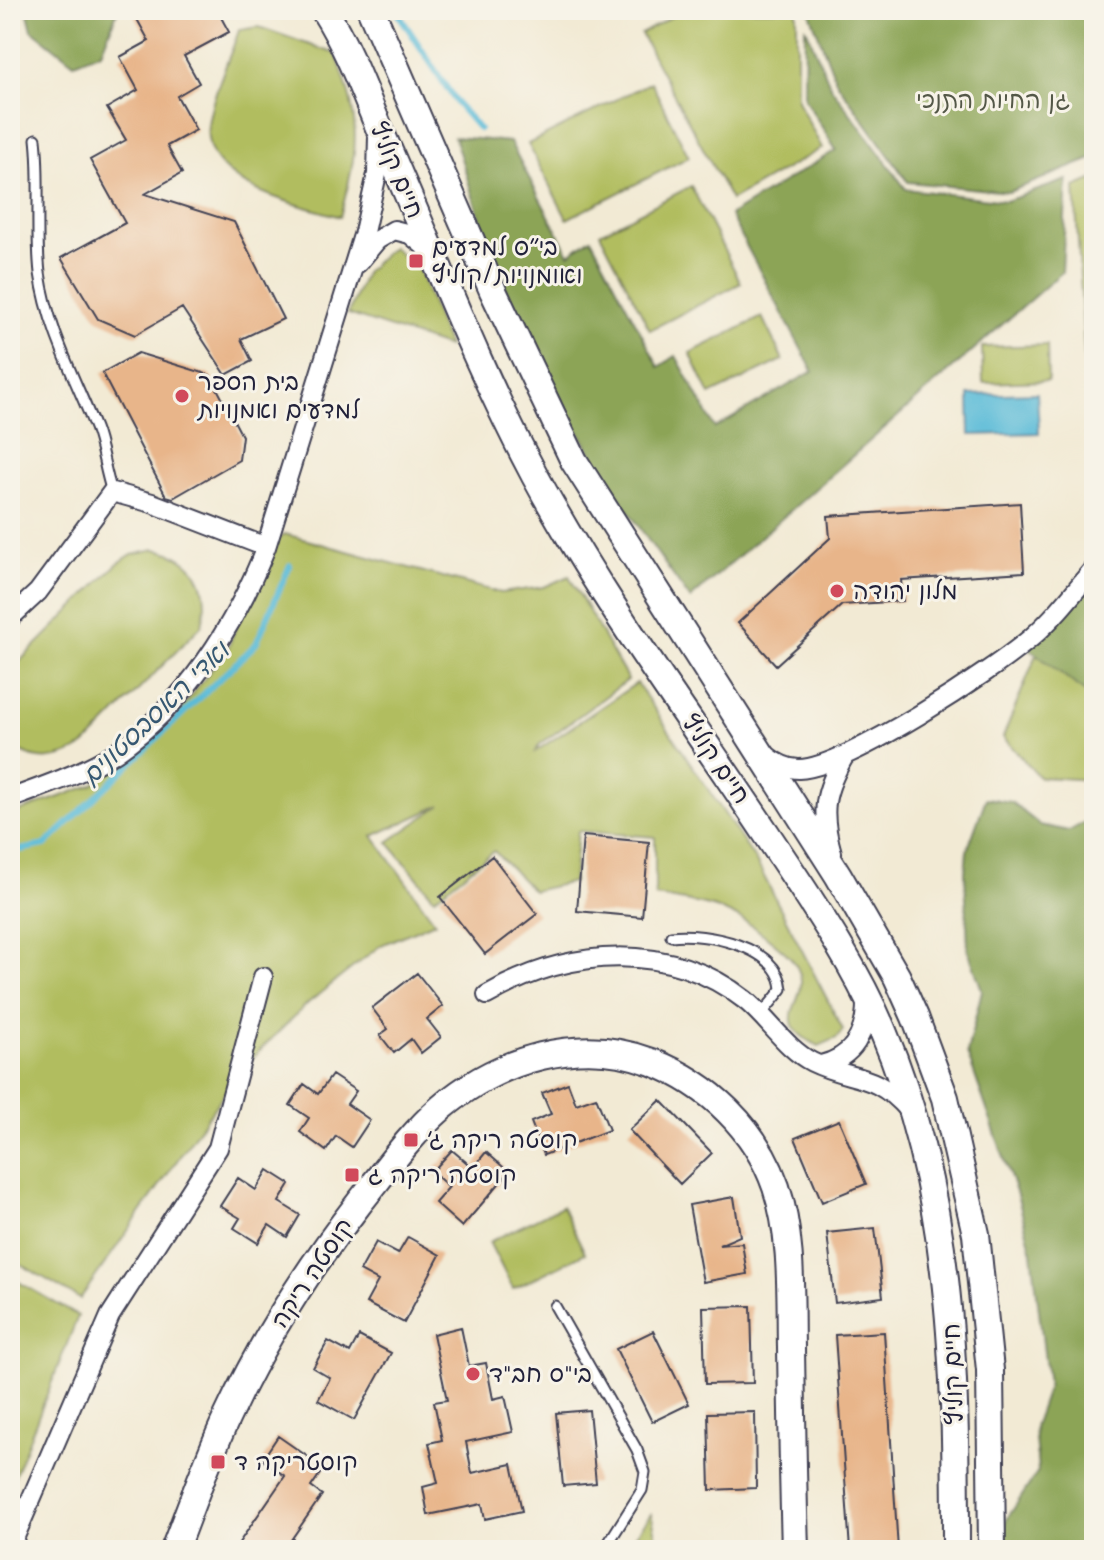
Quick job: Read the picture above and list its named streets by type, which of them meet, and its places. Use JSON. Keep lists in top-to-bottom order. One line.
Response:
{"streets":{"main road":["חיים קוליץ","קוסטה ריקה"]},"water":["ואדי האסבסטונים"],"parks":["גן החיות התנכי"],"places":{"transit":["בי״ס למדעים ואומנויות/קוליץ","קוסטה ריקה ג׳","קוסטה ריקה ג","קוסטריקה ד"],"other":["בית הספר למדעים ואמנויות","מלון יהודה","בי\"ס חב\"ד"]}}
